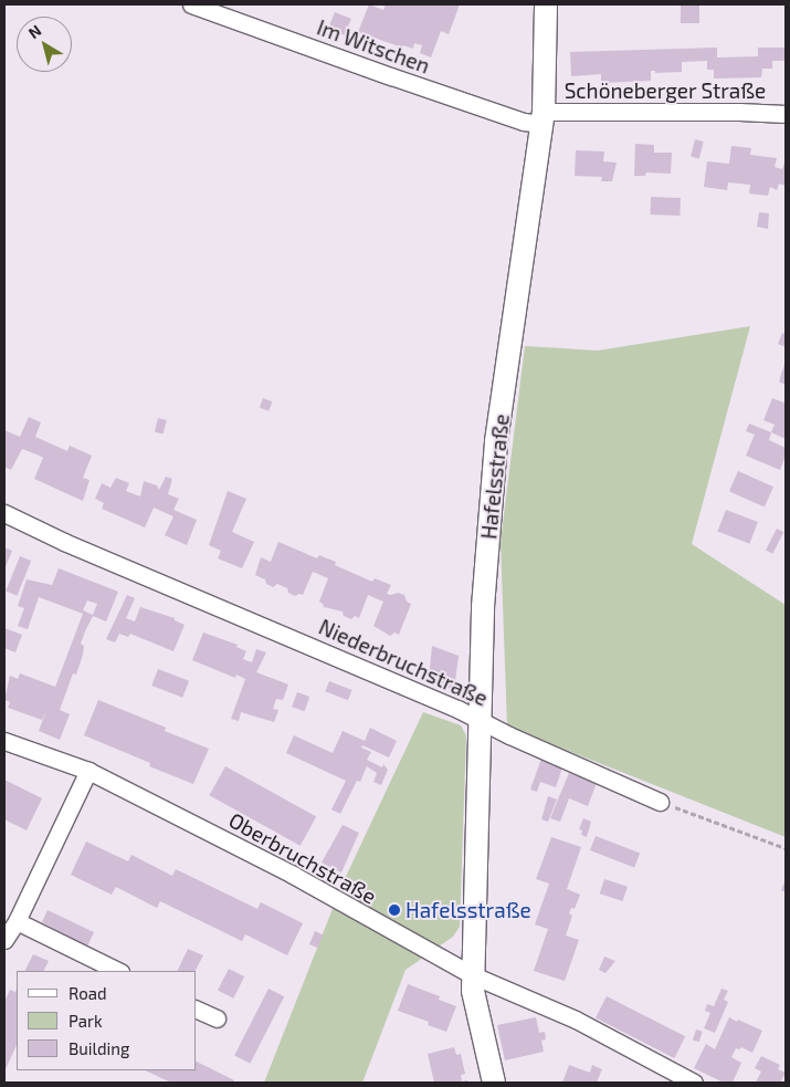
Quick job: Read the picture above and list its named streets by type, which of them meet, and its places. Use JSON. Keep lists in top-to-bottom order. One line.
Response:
{"streets":{"main road":["Hafelsstraße"],"street":["Im Witschen","Schöneberger Straße","Niederbruchstraße","Oberbruchstraße"]},"crossings":[["Im Witschen","Schöneberger Straße"],["Im Witschen","Hafelsstraße"],["Schöneberger Straße","Hafelsstraße"],["Hafelsstraße","Niederbruchstraße"],["Hafelsstraße","Oberbruchstraße"]],"places":["Hafelsstraße"],"legend":["Road","Park","Building"],"north":"top left"}
